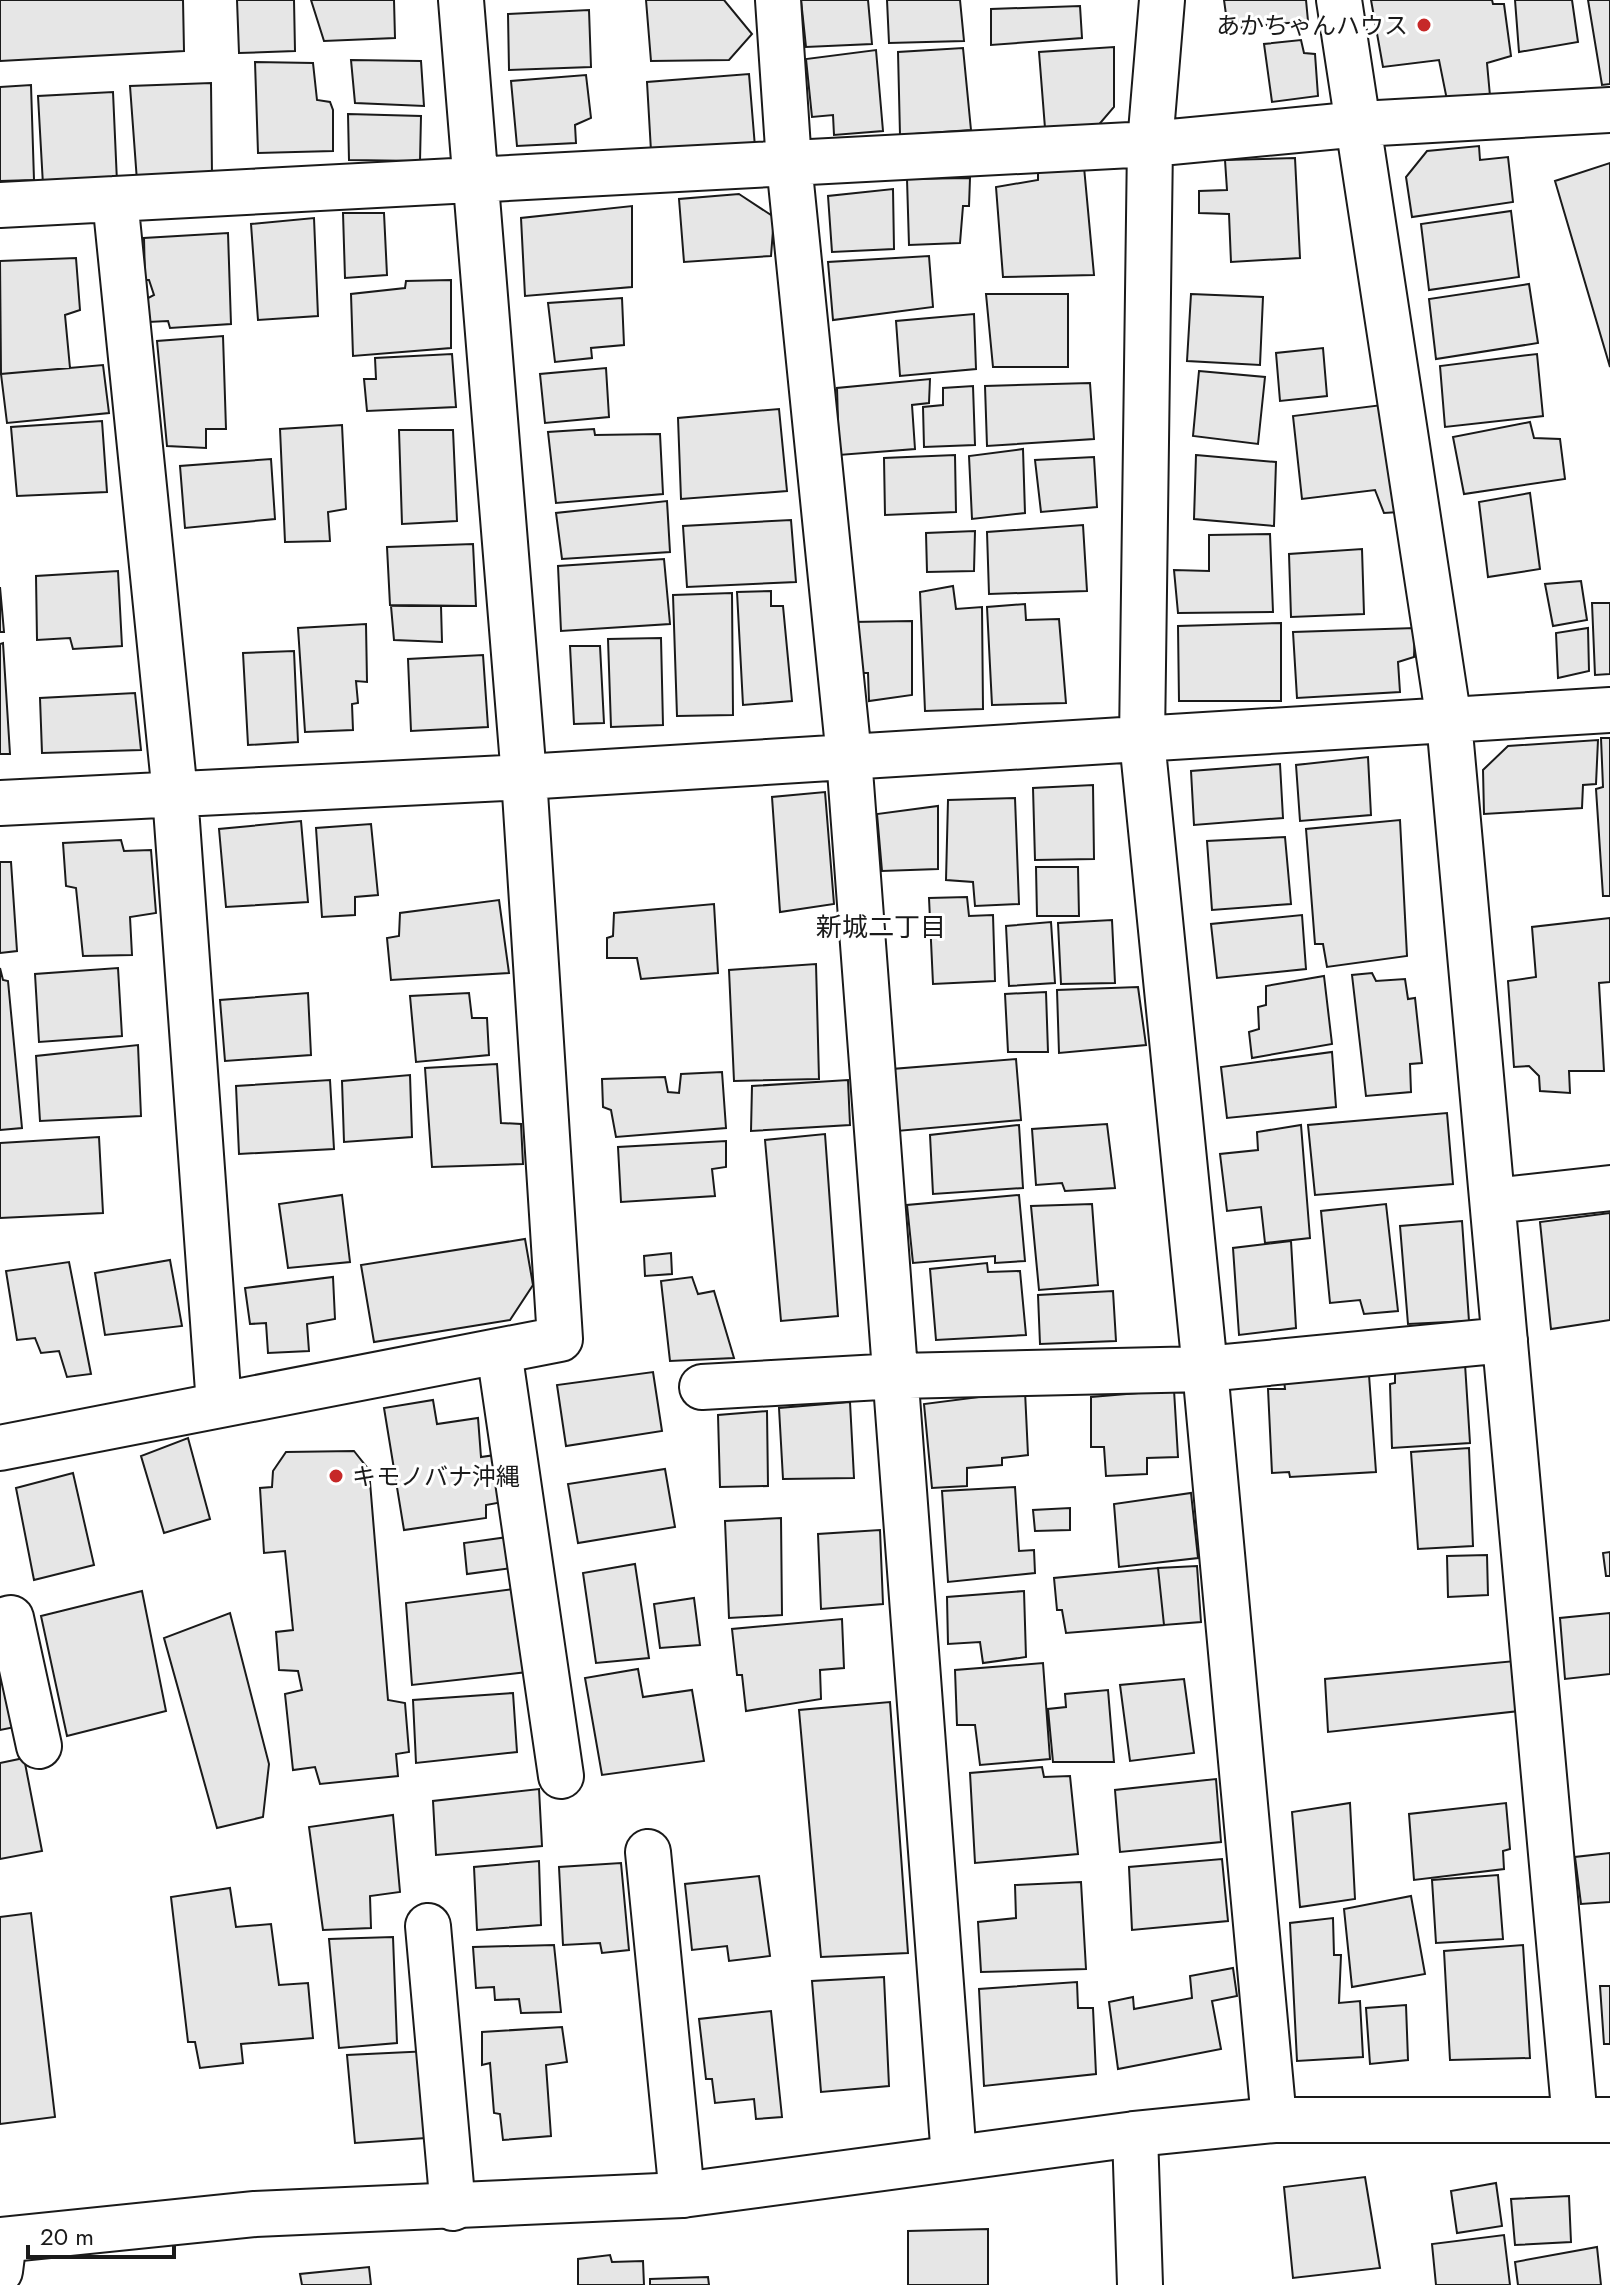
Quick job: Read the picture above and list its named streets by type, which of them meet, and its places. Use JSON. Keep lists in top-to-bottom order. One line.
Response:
{"districts":["新城二丁目"],"places":["あかちゃんハウス","キモノバナ沖縄"],"scale_bar":"20 m"}
